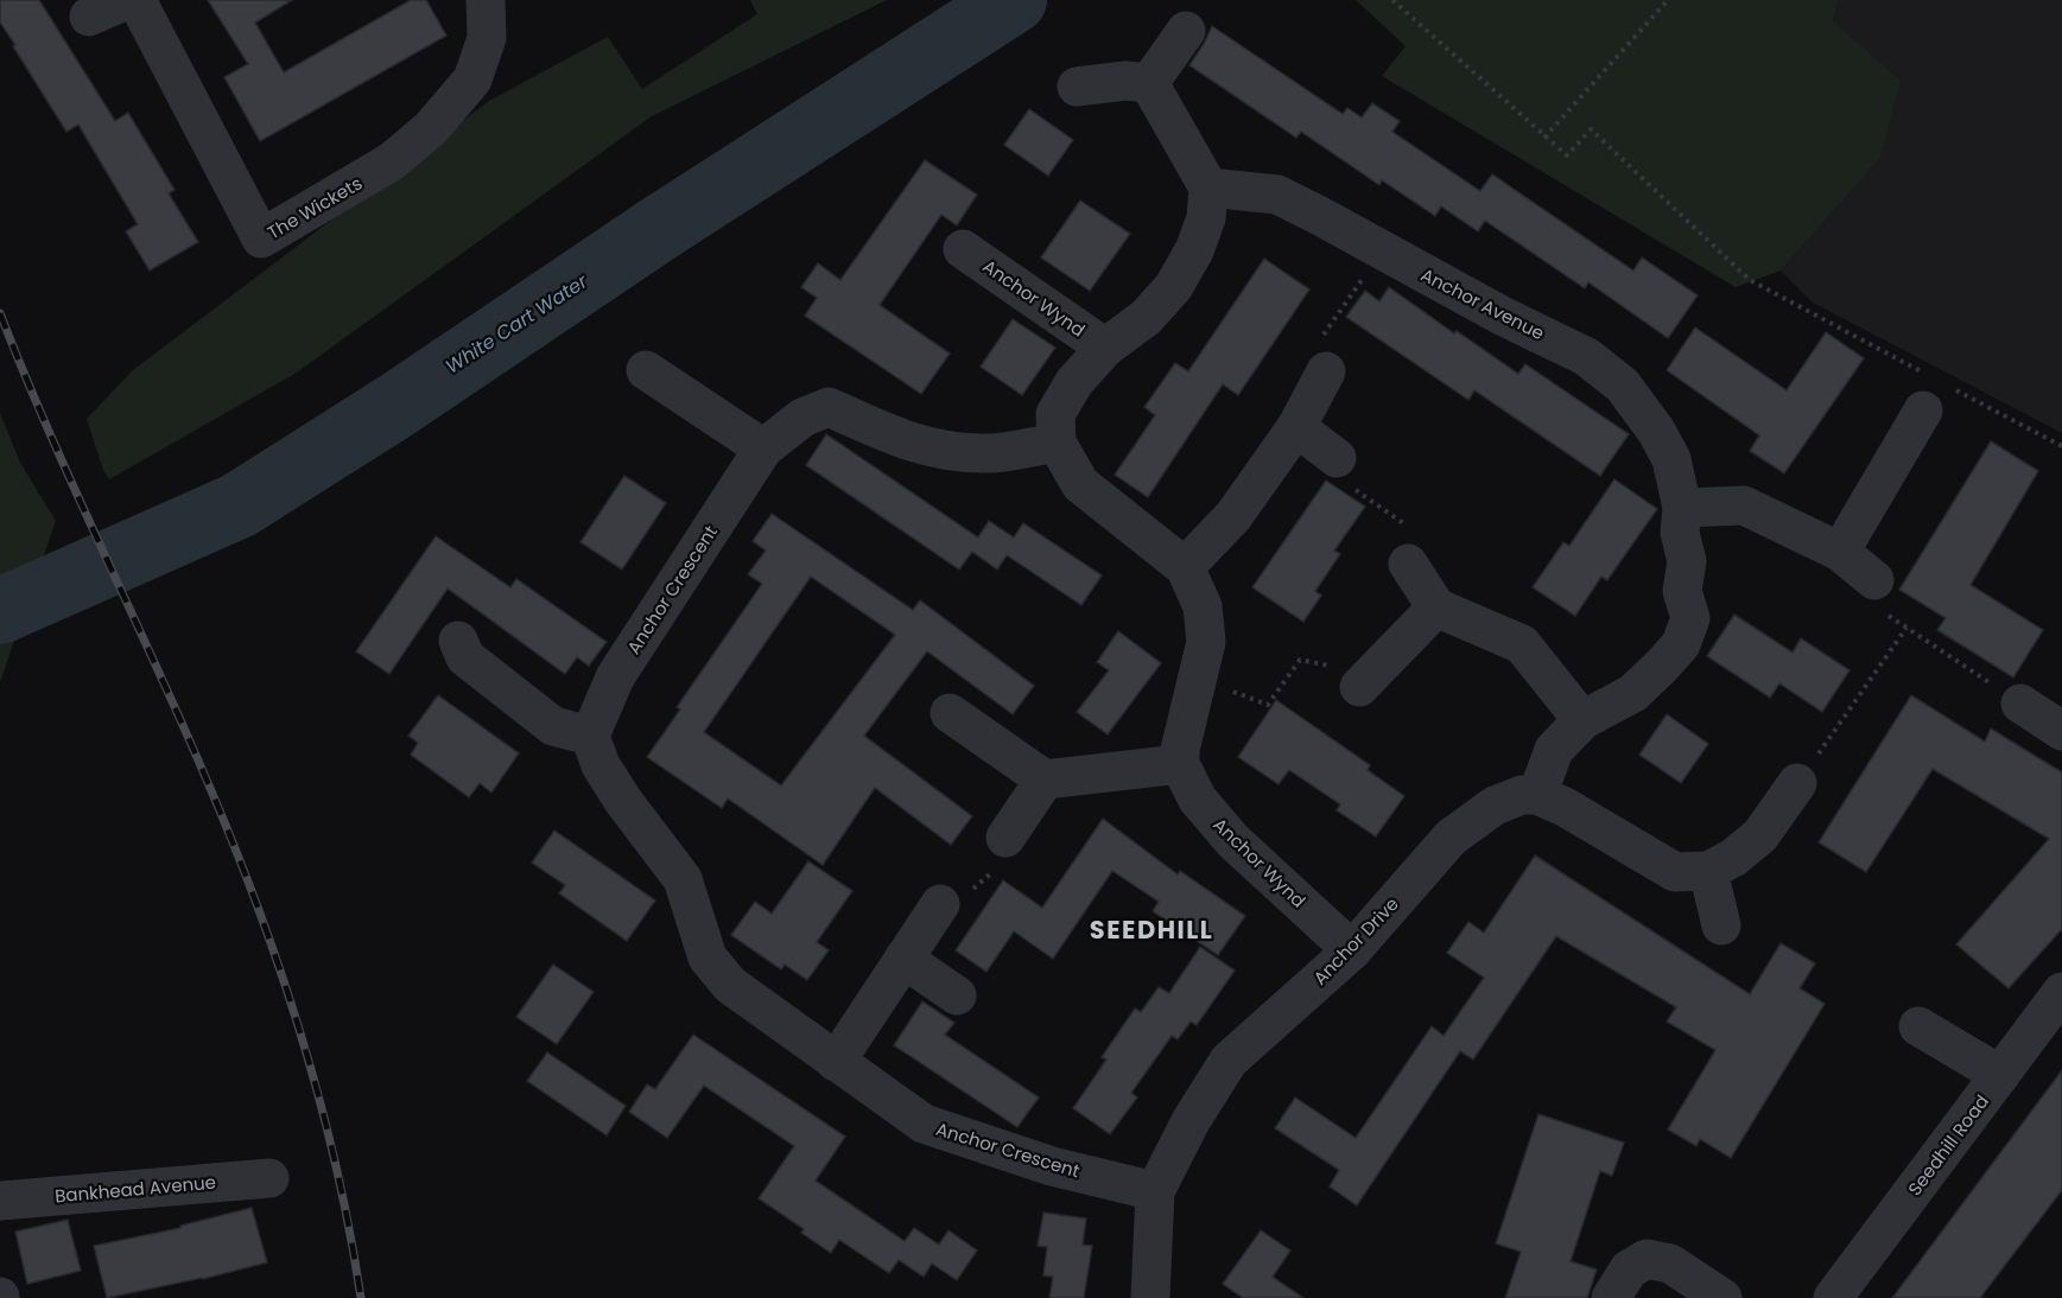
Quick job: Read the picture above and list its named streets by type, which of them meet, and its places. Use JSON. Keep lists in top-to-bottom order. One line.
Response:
{"streets":{"street":["The Wickets","Anchor Wynd","Anchor Avenue","Anchor Crescent","Anchor Drive","Seedhill Road","Bankhead Avenue"]},"crossings":[["Anchor Wynd","Anchor Avenue"],["Anchor Wynd","Anchor Crescent"],["Anchor Wynd","Anchor Drive"],["Anchor Avenue","Anchor Drive"],["Anchor Crescent","Anchor Drive"]],"districts":["SEEDHILL"],"water":["White Cart Water"]}
